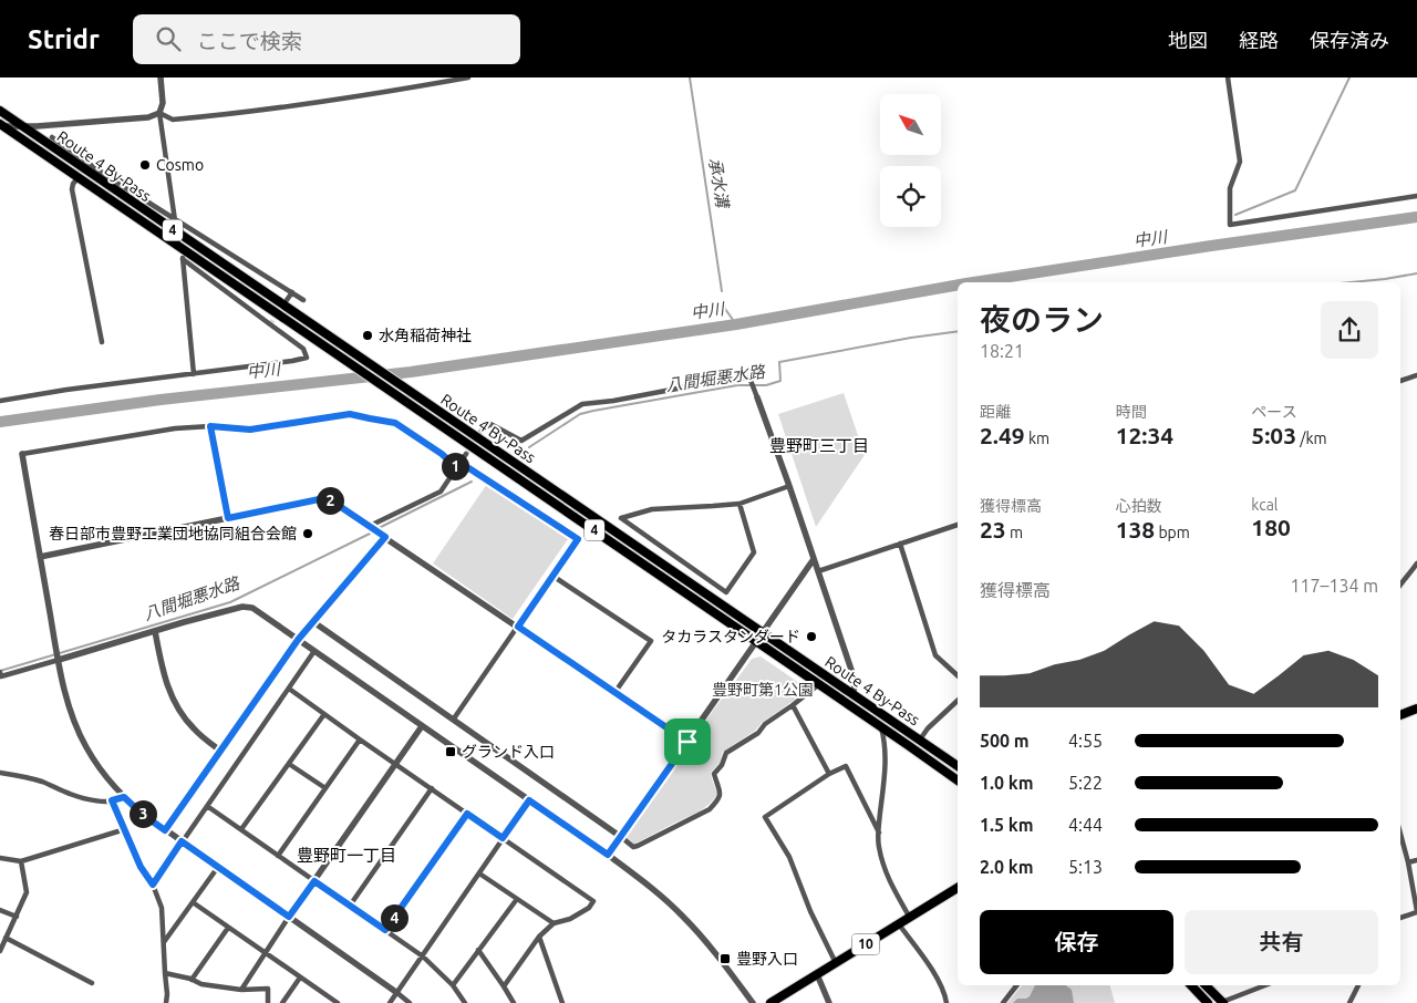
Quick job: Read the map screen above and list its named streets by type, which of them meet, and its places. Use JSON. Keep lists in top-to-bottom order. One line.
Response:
{"streets":{"main road":["Route 4 By-Pass","4","10"]},"districts":["豊野町三丁目","豊野町一丁目"],"water":["承水溝","中川","八間堀悪水路"],"parks":["豊野町第1公園"],"places":{"other":["Cosmo","水角稲荷神社","春日部市豊野工業団地協同組合会館","タカラスタンダード"],"transit":["グランド入口","豊野入口"]},"north":"top left","page":{"header":"Stridr","search":"ここで検索","nav":["地図","経路","保存済み"],"heading":["夜のラン","18:21"],"stats":[["距離","2.49 km"],["時間","12:34"],["ペース","5:03 /km"],["獲得標高","23 m"],["心拍数","138 bpm"],["kcal","180"]],"pins":["1","2","3","4"],"chart":["獲得標高","117–134 m"],"list":[{"name":"500 m","note":"4:55"},{"name":"1.0 km","note":"5:22"},{"name":"1.5 km","note":"4:44"},{"name":"2.0 km","note":"5:13"}],"buttons":["保存","共有"]}}
